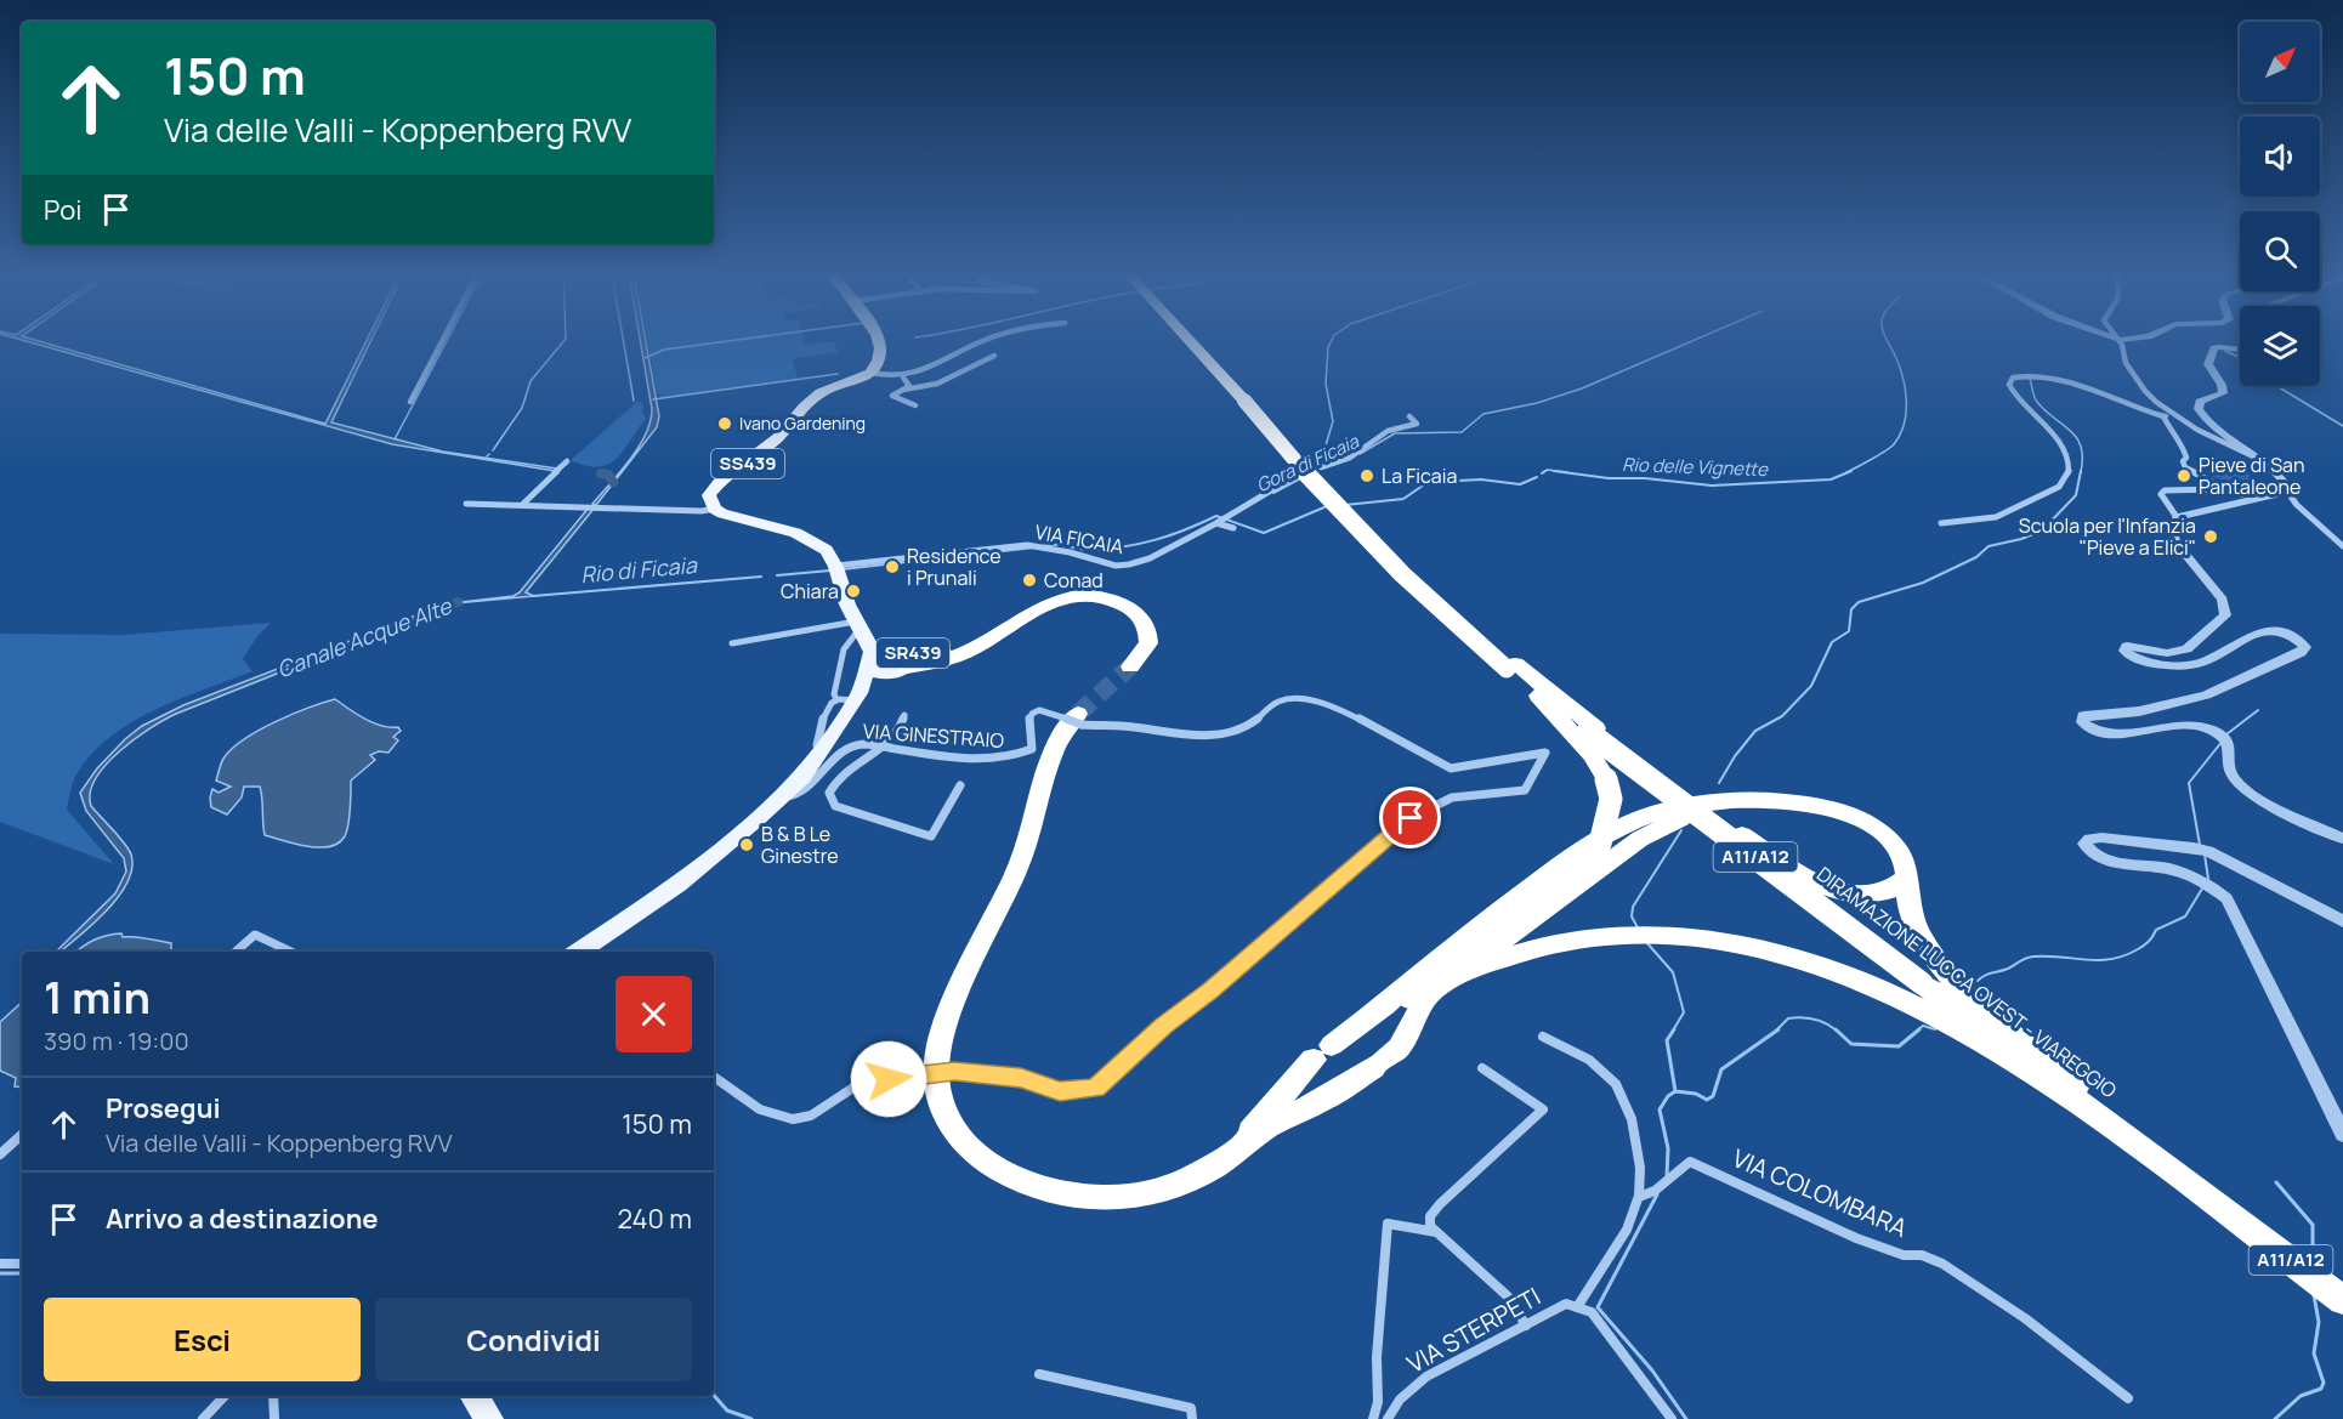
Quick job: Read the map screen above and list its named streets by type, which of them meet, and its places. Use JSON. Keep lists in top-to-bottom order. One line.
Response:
{"streets":{"highway":["A11/A12","DIRAMAZIONE LUCCA OVEST - VIAREGGIO"],"main road":["SS439","SR439"],"street":["VIA FICAIA","VIA GINESTRAIO","VIA COLOMBARA","VIA STERPETI"]},"water":["Gora di Ficaia","Rio delle Vignette","Rio di Ficaia","Canale Acque Alte"],"places":["Ivano Gardening","La Ficaia","Pieve di San Pantaleone","Scuola per l'Infanzia \"Pieve a Elici\"","Residence i Prunali","Conad","Chiara","B & B Le Ginestre"],"north":"top right","page":{"turn":["150 m","Via delle Valli - Koppenberg RVV"],"then":"Poi","heading":["1 min","390 m · 19:00"],"list":[{"name":"Prosegui","note":"Via delle Valli - Koppenberg RVV","value":"150 m"},{"name":"Arrivo a destinazione","value":"240 m"}],"buttons":["Esci","Condividi"]}}
